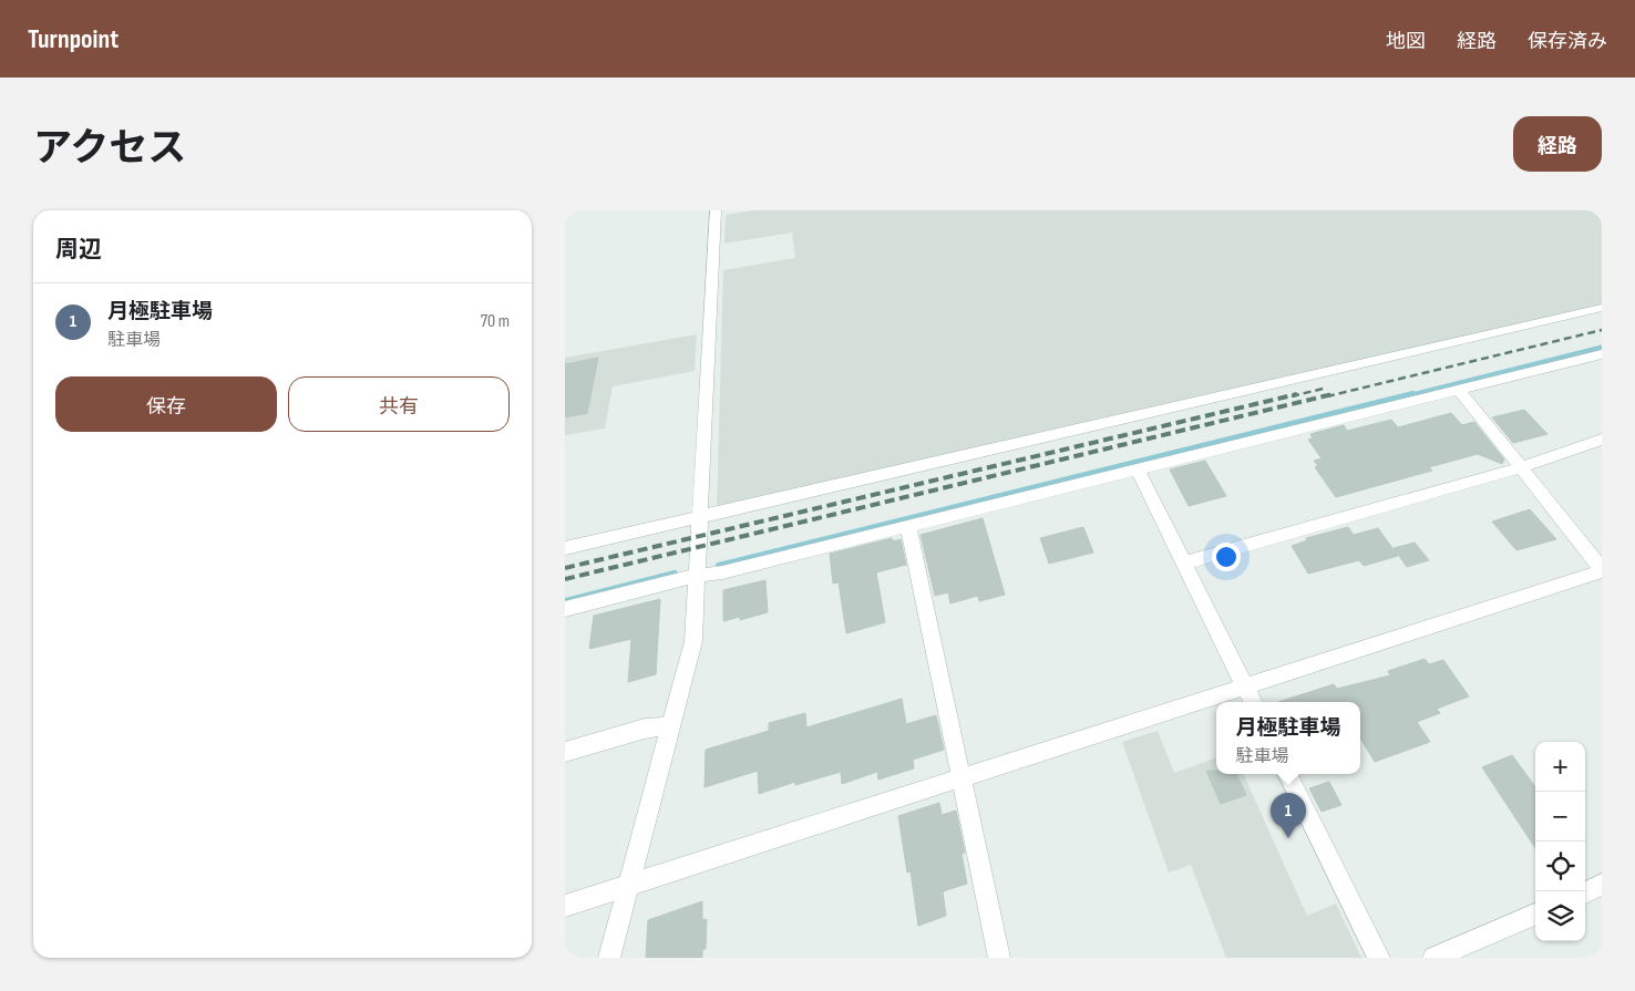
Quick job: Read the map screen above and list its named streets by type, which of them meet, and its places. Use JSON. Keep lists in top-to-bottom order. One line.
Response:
{"page":{"header":"Turnpoint","nav":["地図","経路","保存済み"],"title":"アクセス","buttons":["経路",["保存","共有"]],"heading":"周辺","list":[{"mark":"1","name":"月極駐車場","note":"駐車場","value":"70 m"}],"popup":["月極駐車場","駐車場"],"map_buttons":["+","−"],"pins":"1"}}
